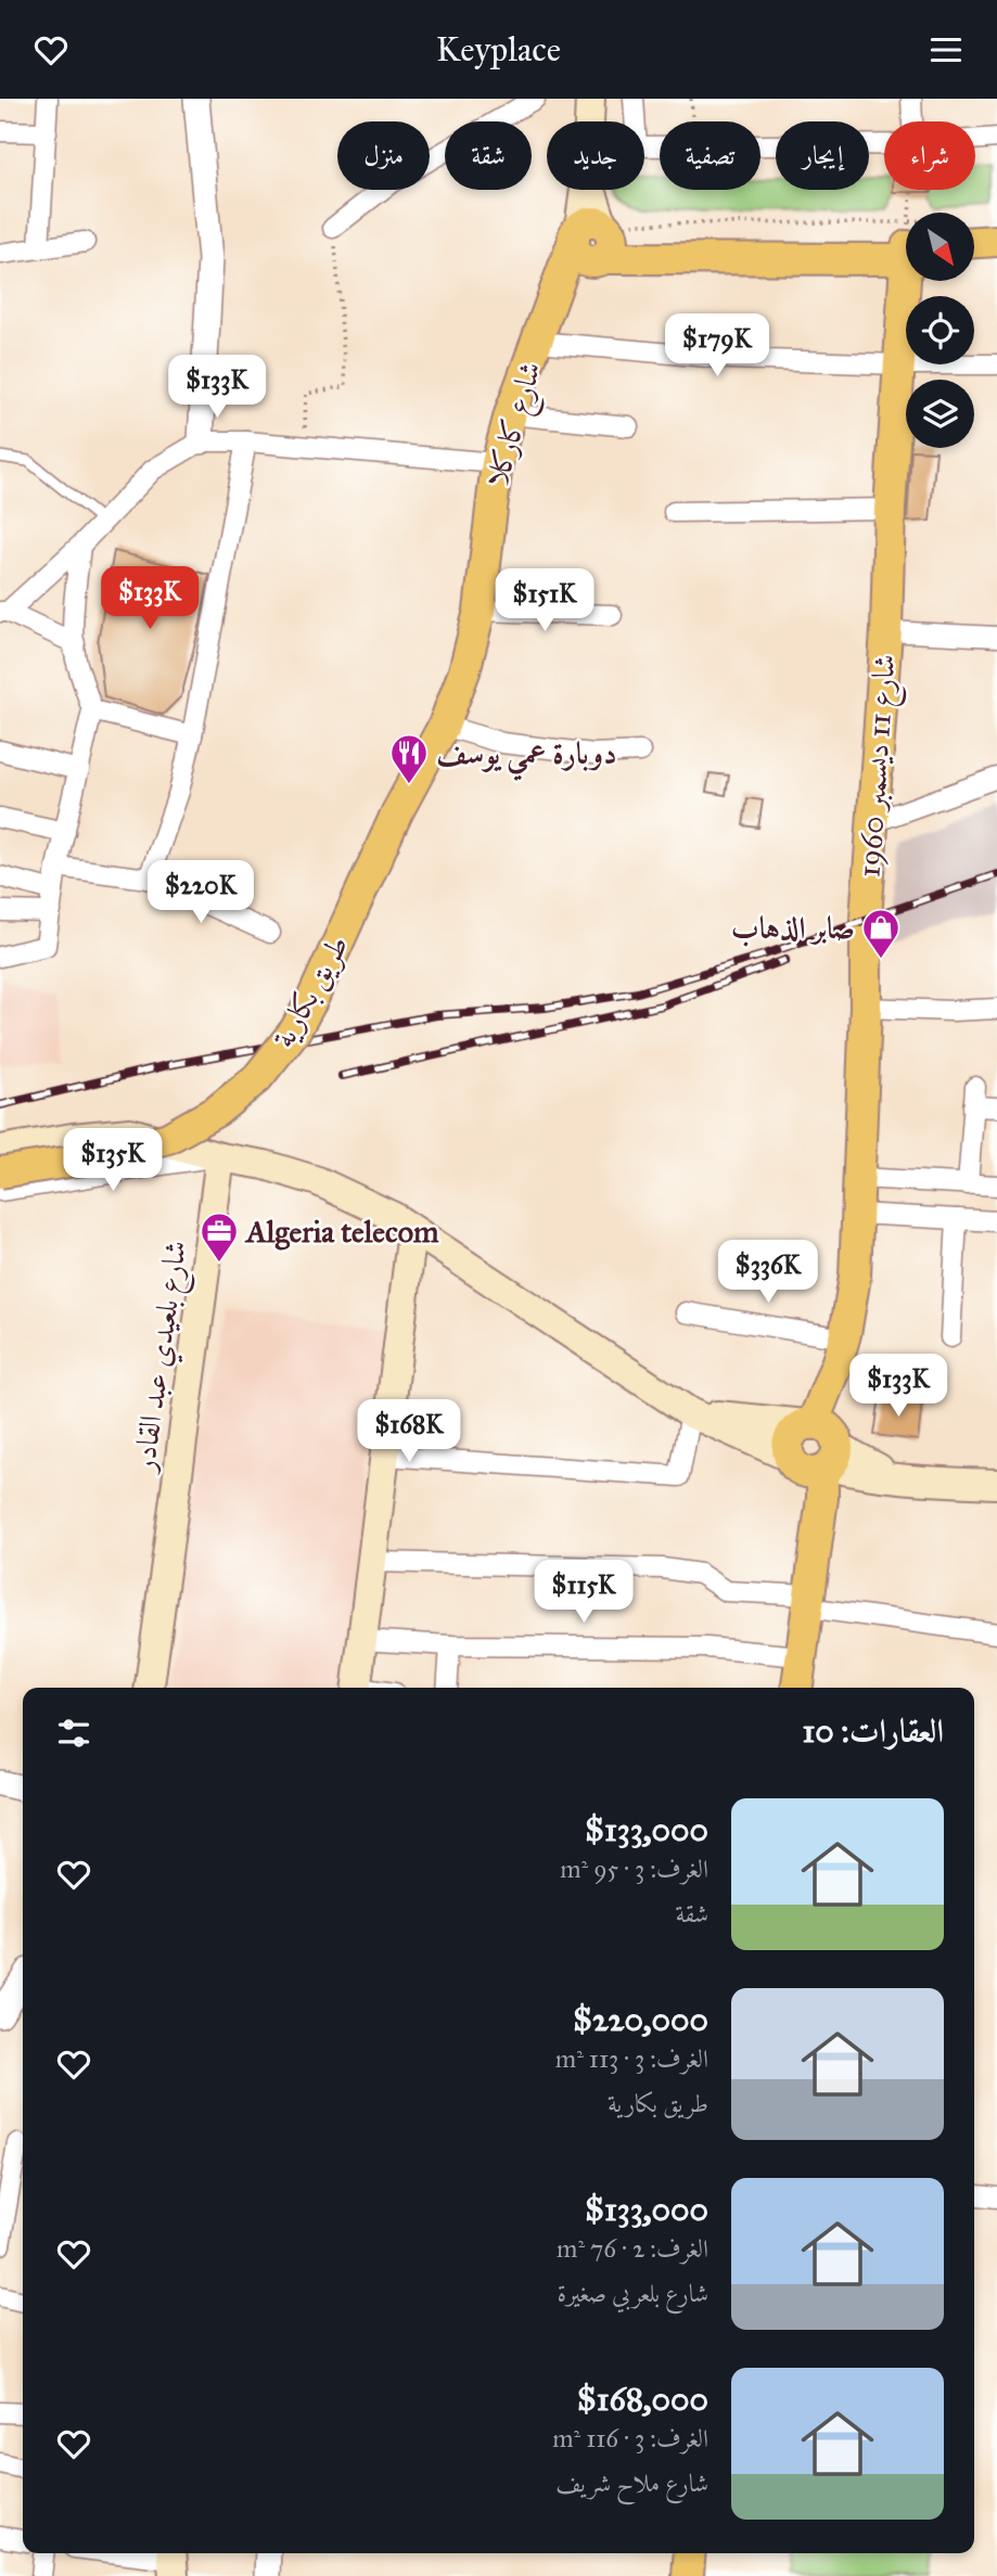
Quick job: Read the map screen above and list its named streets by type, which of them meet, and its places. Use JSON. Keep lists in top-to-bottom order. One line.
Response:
{"streets":{"main road":["شارع كاركلا","شارع 11 ديسمبر 1960","طريق بكارية","شارع بلعيدي عبد القادر"]},"crossings":[["شارع كاركلا","طريق بكارية"]],"places":{"restaurant":["دوبارة عمي يوسف"],"shop":["صابر الذهاب"],"office":["Algeria telecom"]},"north":"bottom right","page":{"header":"Keyplace","chip":["شراء","إيجار","تصفية","جديد","شقة","منزل"],"price":["$179K","$133K","$133K","$151K","$220K","$135K","$336K","$133K","$168K","$115K"],"heading":"العقارات: 10","list":[{"name":"$133,000","note":"الغرف: 3 · 95 m² · شقة"},{"name":"$220,000","note":"الغرف: 3 · 113 m² · طريق بكارية"},{"name":"$133,000","note":"الغرف: 2 · 76 m² · شارع بلعربي صغيرة"},{"name":"$168,000","note":"الغرف: 3 · 116 m² · شارع ملاح شريف"}]}}
